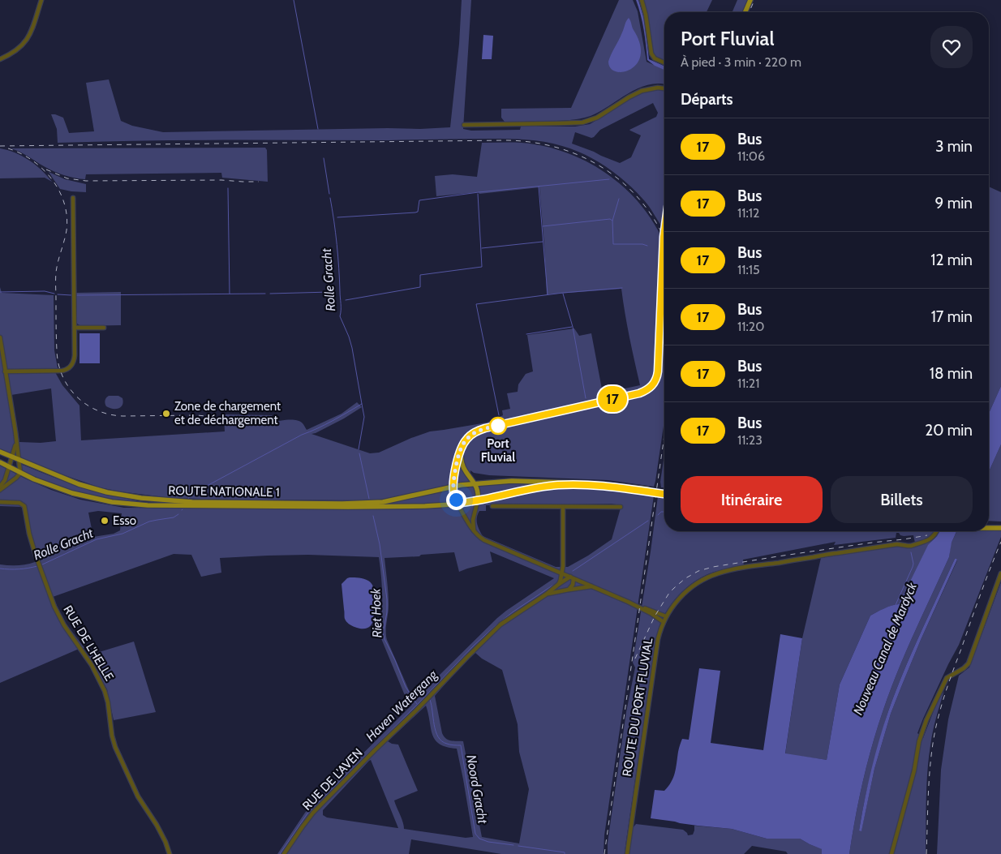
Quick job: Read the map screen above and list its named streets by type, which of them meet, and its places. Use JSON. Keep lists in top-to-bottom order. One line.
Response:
{"streets":{"main road":["ROUTE NATIONALE 1"],"street":["RUE DE L'HELLE","ROUTE DU PORT FLUVIAL","RUE DE L'AVEN"]},"water":["Rolle Gracht","Riet Hoek","Nouveau Canal de Mardyck","Haven Watergang","Noord Gracht"],"places":["Zone de chargement et de déchargement","Port Fluvial","Esso"],"lines":["bus line 17"],"page":{"on_map":"17","heading":[["Port Fluvial","À pied · 3 min · 220 m"],"Départs"],"list":[{"mark":"17","name":"Bus","note":"11:06","value":"3 min"},{"mark":"17","name":"Bus","note":"11:12","value":"9 min"},{"mark":"17","name":"Bus","note":"11:15","value":"12 min"},{"mark":"17","name":"Bus","note":"11:20","value":"17 min"},{"mark":"17","name":"Bus","note":"11:21","value":"18 min"},{"mark":"17","name":"Bus","note":"11:23","value":"20 min"}],"buttons":["Itinéraire","Billets"]}}
